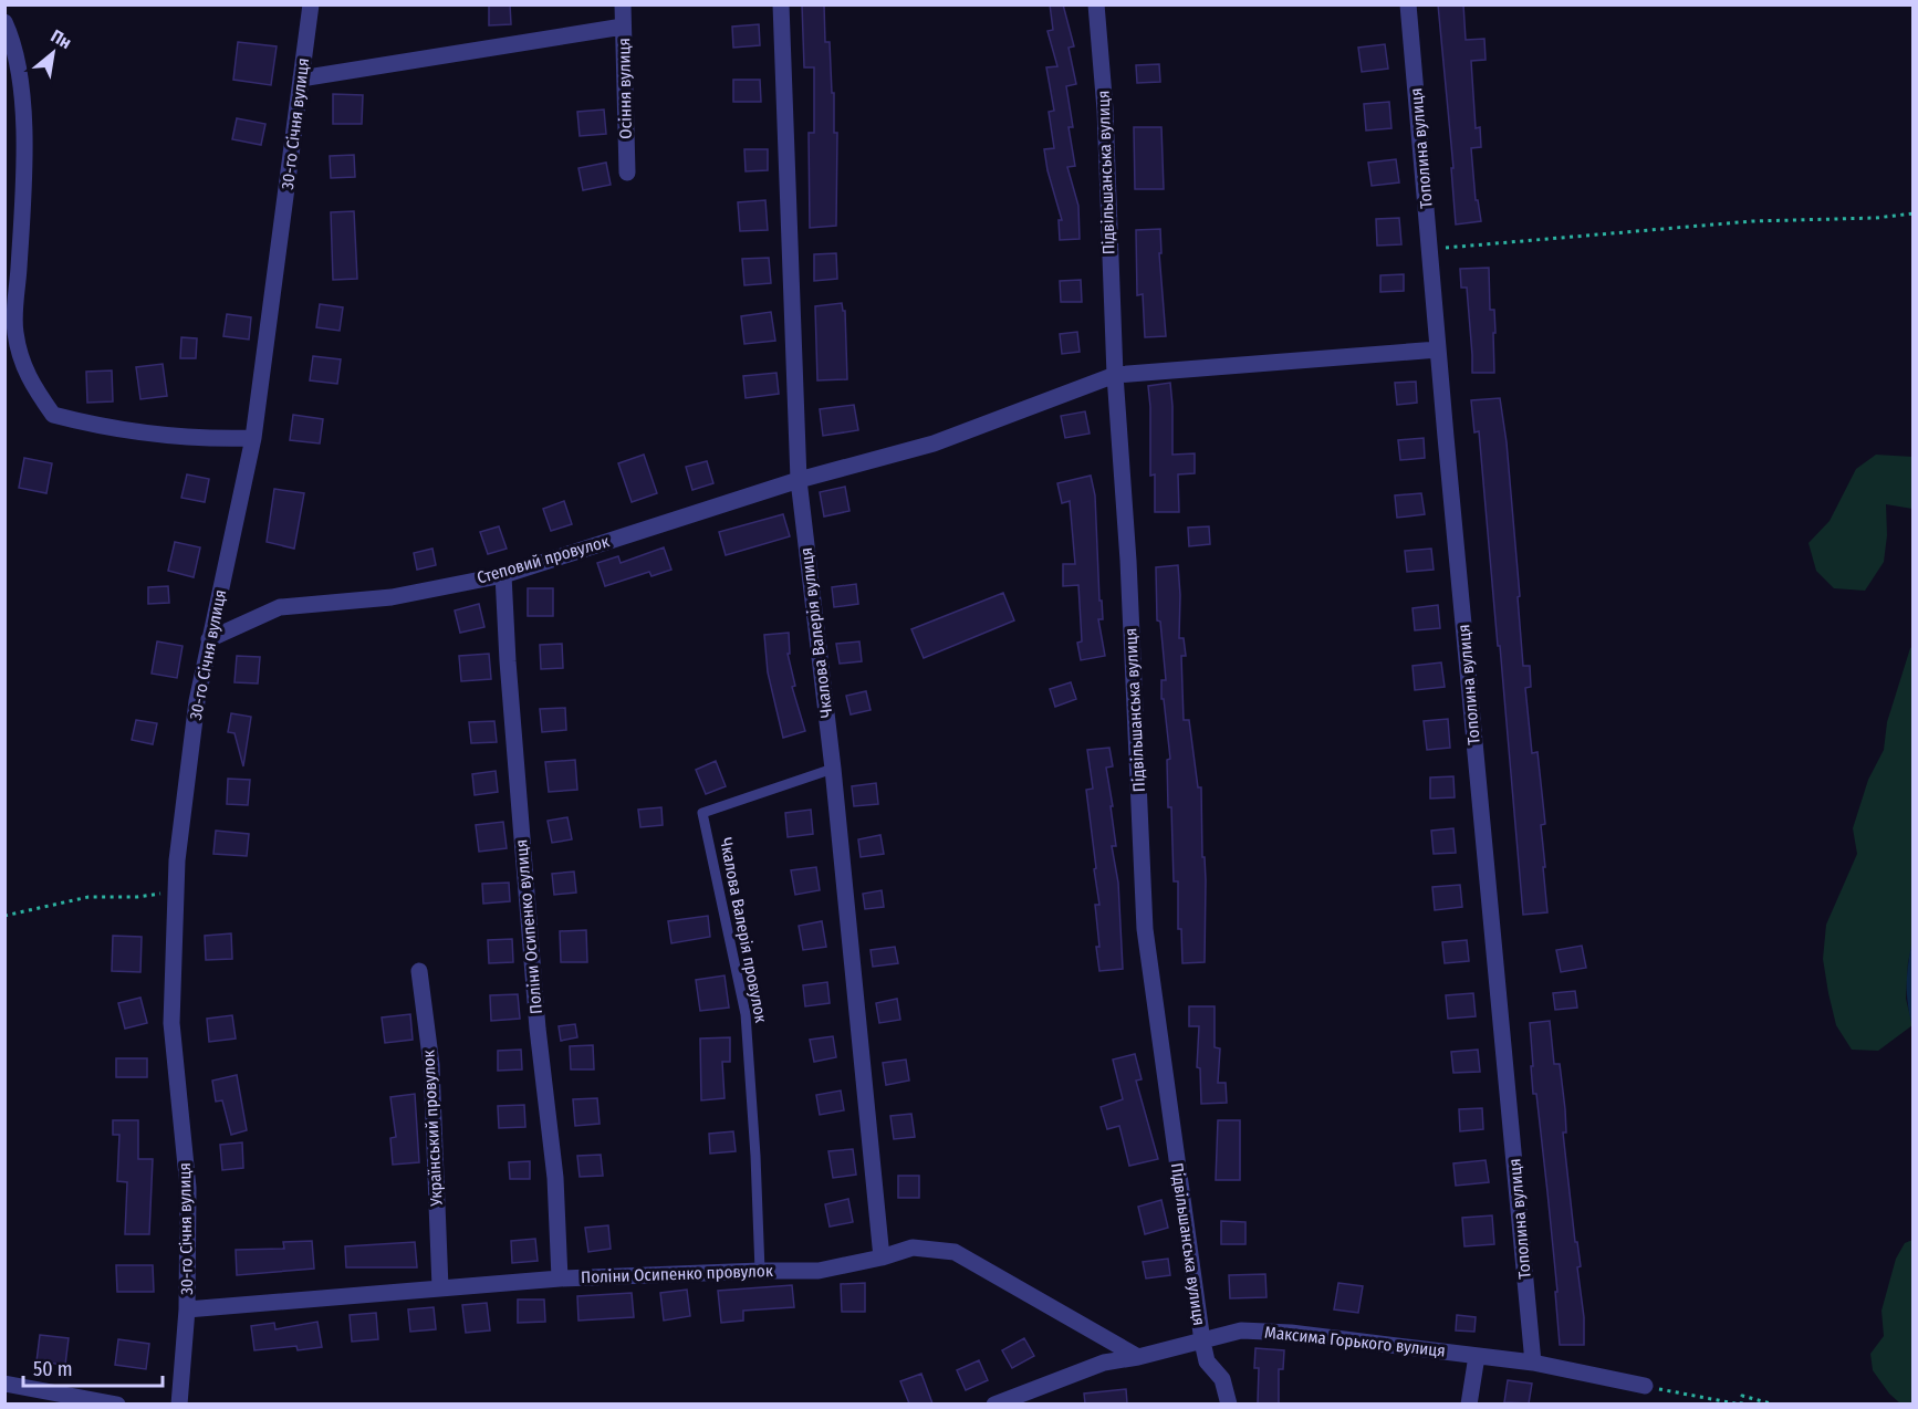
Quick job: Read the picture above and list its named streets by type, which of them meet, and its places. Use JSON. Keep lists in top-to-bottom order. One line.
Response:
{"streets":{"street":["Осіння вулиця","30-го Січня вулиця","Тополина вулиця","Підвільшанська вулиця","Степовий провулок","Чкалова Валерія вулиця","Поліни Осипенко вулиця","Український провулок","Поліни Осипенко провулок","Максима Горького вулиця"],"lane":["Чкалова Валерія провулок"]},"crossings":[["30-го Січня вулиця","Степовий провулок"],["30-го Січня вулиця","Поліни Осипенко провулок"],["Тополина вулиця","Степовий провулок"],["Тополина вулиця","Максима Горького вулиця"],["Підвільшанська вулиця","Степовий провулок"],["Підвільшанська вулиця","Максима Горького вулиця"],["Степовий провулок","Чкалова Валерія вулиця"],["Степовий провулок","Поліни Осипенко вулиця"],["Чкалова Валерія вулиця","Чкалова Валерія провулок"],["Чкалова Валерія вулиця","Поліни Осипенко провулок"],["Поліни Осипенко вулиця","Поліни Осипенко провулок"],["Чкалова Валерія провулок","Поліни Осипенко провулок"],["Український провулок","Поліни Осипенко провулок"],["Поліни Осипенко провулок","Максима Горького вулиця"]],"scale_bar":"50 m","north":"top right"}
